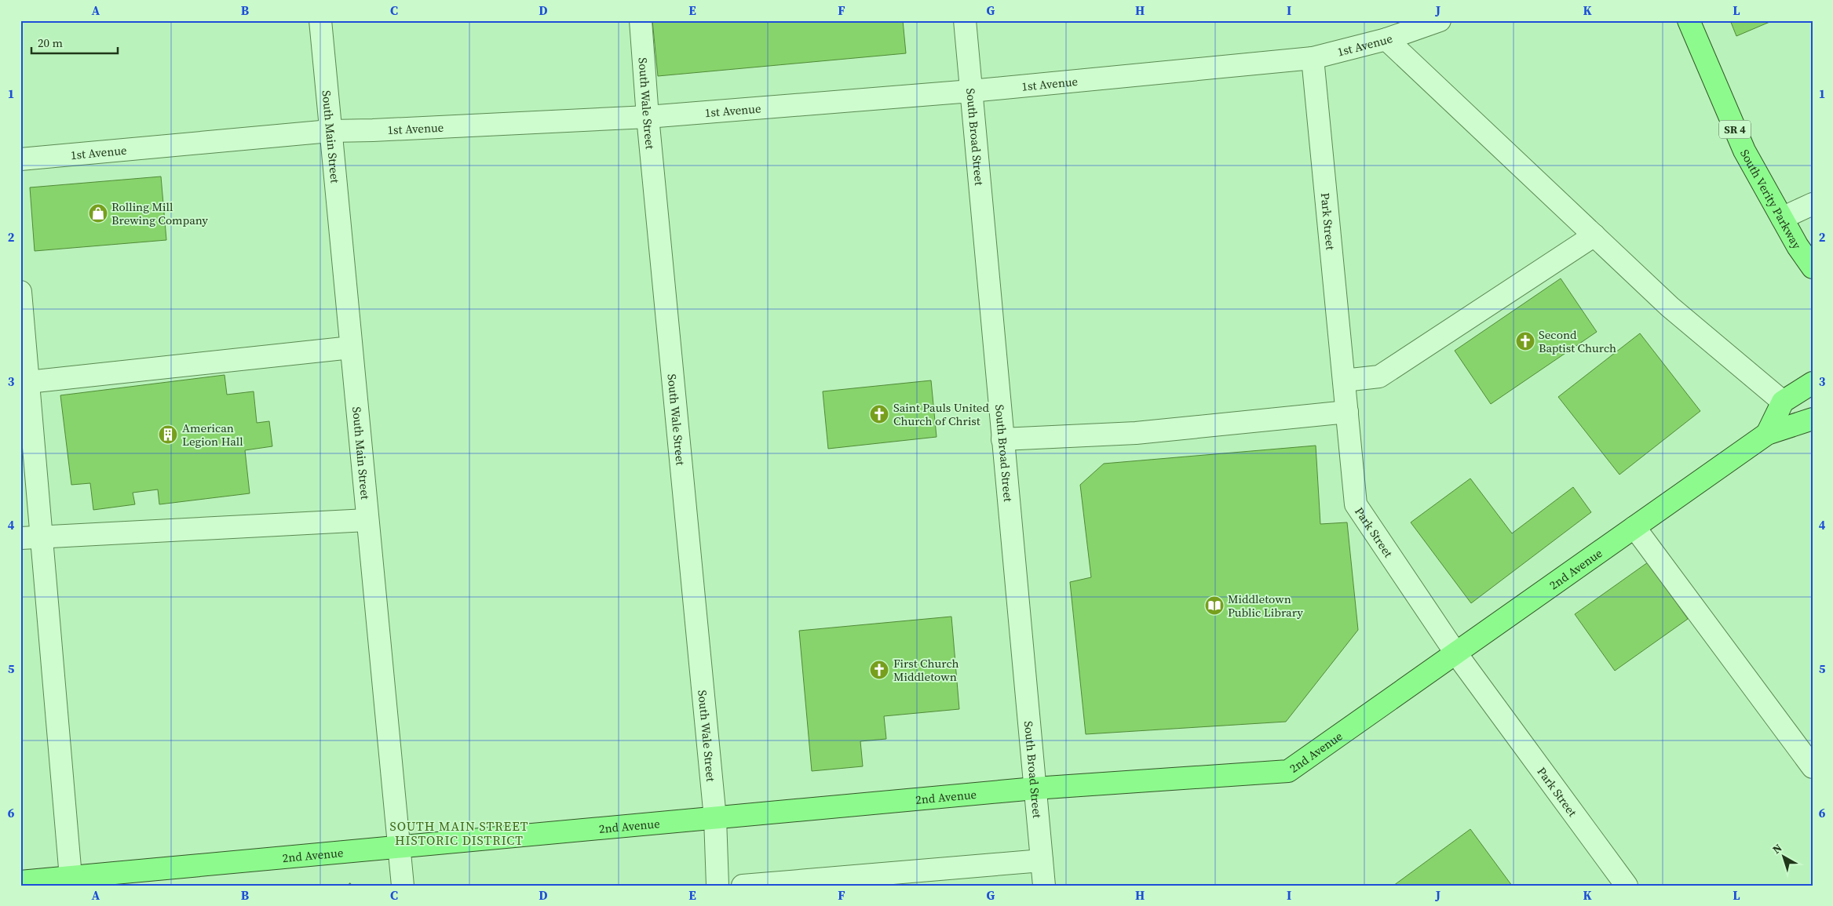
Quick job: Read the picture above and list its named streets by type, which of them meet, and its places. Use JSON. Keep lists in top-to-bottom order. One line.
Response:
{"streets":{"main road":["SR 4","South Verity Parkway","2nd Avenue"],"street":["1st Avenue","South Wale Street","South Main Street","South Broad Street","Park Street"]},"crossings":[["1st Avenue","South Wale Street"],["1st Avenue","South Main Street"],["1st Avenue","South Broad Street"],["1st Avenue","Park Street"],["South Wale Street","2nd Avenue"],["South Main Street","2nd Avenue"],["South Broad Street","2nd Avenue"],["Park Street","2nd Avenue"]],"districts":["SOUTH MAIN STREET HISTORIC DISTRICT"],"places":{"shop":["Rolling Mill Brewing Company"],"church":["Second Baptist Church","Saint Pauls United Church of Christ","First Church Middletown"],"building":["American Legion Hall"],"library":["Middletown Public Library"]},"scale_bar":"20 m","north":"top left","grid":{"columns":["A","B","C","D","E","F","G","H","I","J","K","L"],"rows":["1","2","3","4","5","6"]}}
